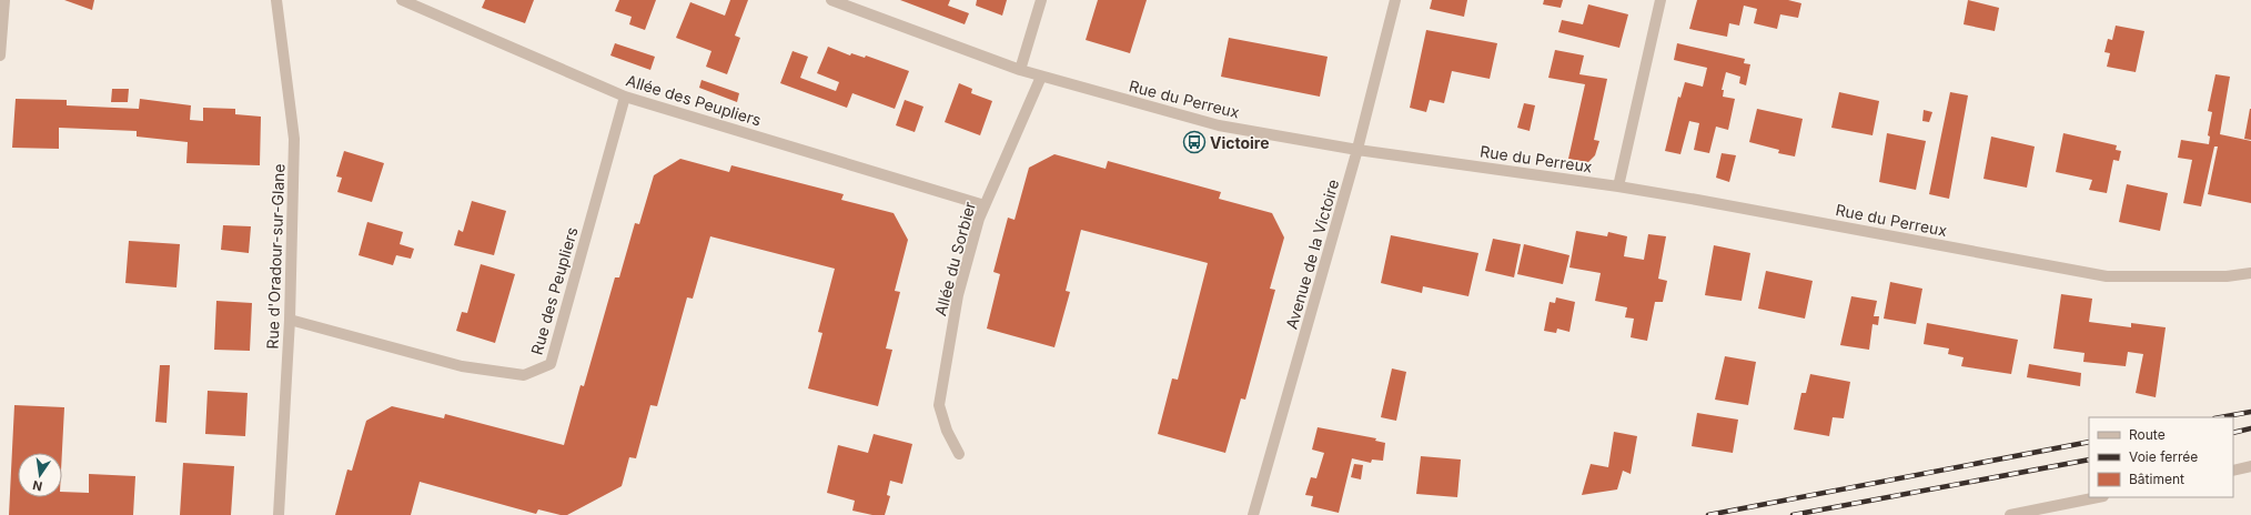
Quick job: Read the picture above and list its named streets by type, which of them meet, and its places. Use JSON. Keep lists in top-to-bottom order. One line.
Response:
{"streets":{"street":["Rue du Perreux","Allée des Peupliers","Avenue de la Victoire","Rue d'Oradour-sur-Glane","Allée du Sorbier","Rue des Peupliers"]},"crossings":[["Rue du Perreux","Avenue de la Victoire"],["Rue du Perreux","Allée du Sorbier"],["Allée des Peupliers","Allée du Sorbier"],["Allée des Peupliers","Rue des Peupliers"],["Rue d'Oradour-sur-Glane","Rue des Peupliers"]],"places":{"bus stop":["Victoire"]},"legend":["Route","Voie ferrée","Bâtiment"],"north":"bottom"}
